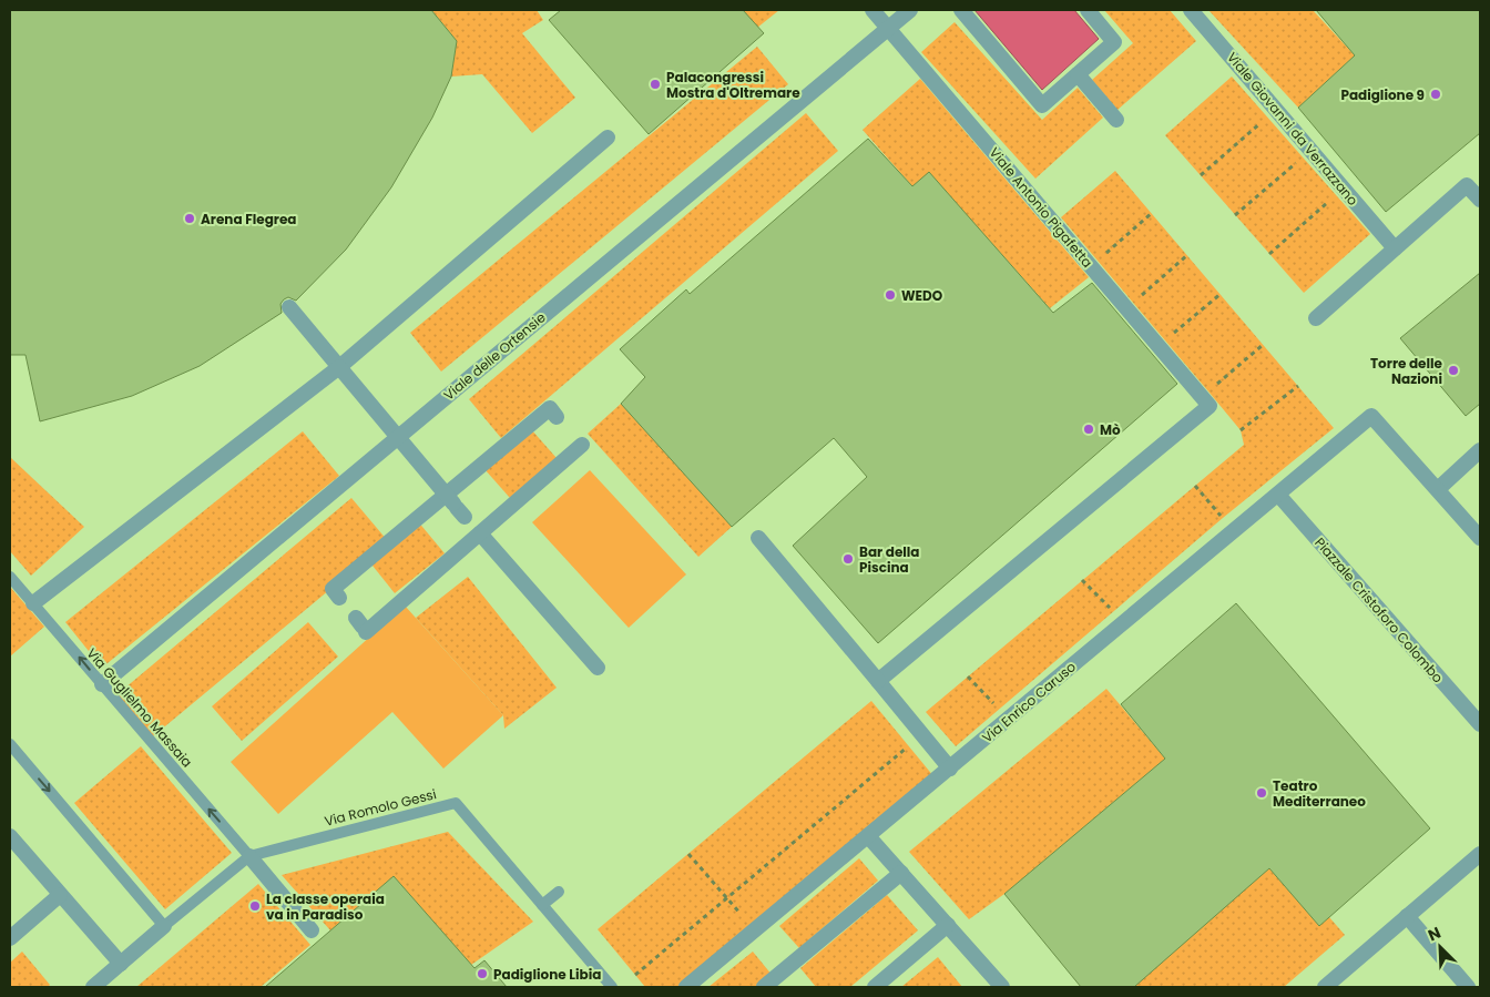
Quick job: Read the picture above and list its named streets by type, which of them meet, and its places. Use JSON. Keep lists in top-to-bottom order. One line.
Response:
{"streets":{"street":["Viale Giovanni da Verrazzano","Viale Antonio Pigafetta","Viale delle Ortensie","Piazzale Cristoforo Colombo","Via Enrico Caruso"],"lane":["Via Guglielmo Massaia","Via Romolo Gessi"]},"crossings":[["Viale Antonio Pigafetta","Viale delle Ortensie"],["Viale delle Ortensie","Via Guglielmo Massaia"],["Piazzale Cristoforo Colombo","Via Enrico Caruso"],["Via Guglielmo Massaia","Via Romolo Gessi"]],"one_way":["Via Guglielmo Massaia"],"places":["Palacongressi Mostra d'Oltremare","Padiglione 9","Arena Flegrea","WEDO","Torre delle Nazioni","Mò","Bar della Piscina","Teatro Mediterraneo","La classe operaia va in Paradiso","Padiglione Libia"],"north":"top left"}
